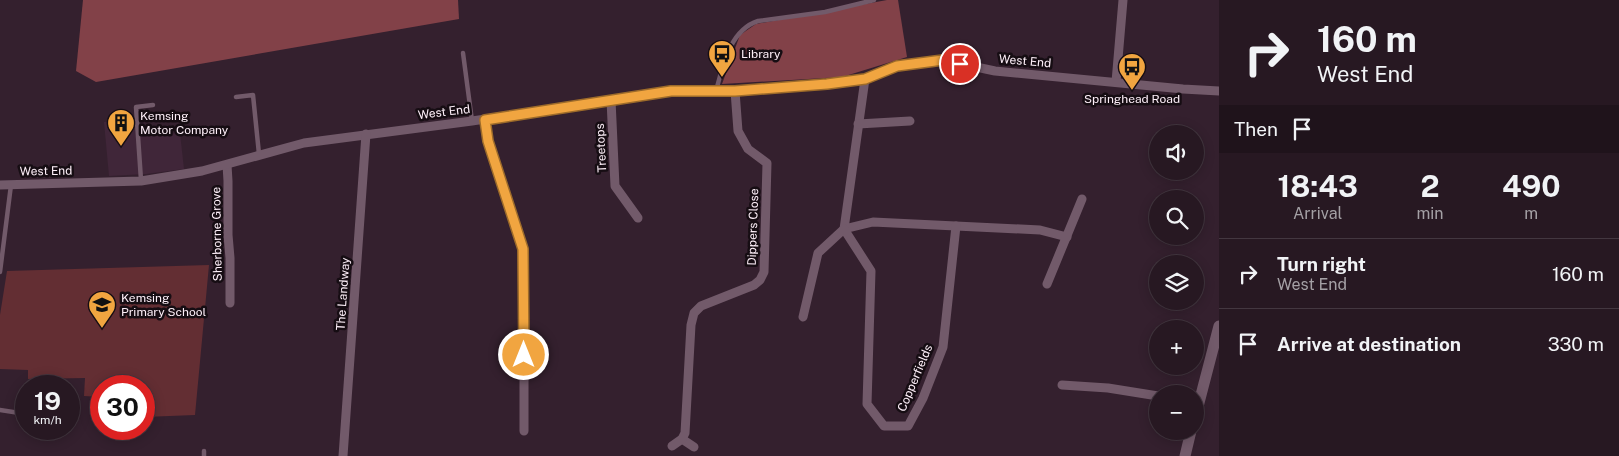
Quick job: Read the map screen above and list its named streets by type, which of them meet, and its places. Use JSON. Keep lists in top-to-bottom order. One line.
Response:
{"streets":{"street":["West End","Treetops","Dippers Close","Sherborne Grove","The Landway","Copperfields"]},"crossings":[["West End","Treetops"],["West End","Dippers Close"],["West End","Sherborne Grove"],["West End","The Landway"]],"places":{"bus stop":["Library","Springhead Road"],"building":["Kemsing Motor Company"],"school or university":["Kemsing Primary School"]},"page":{"turn":["160 m","West End"],"then":"Then","map_buttons":["+","−"],"eta":["18:43","Arrival","2","min","490","m"],"list":[{"name":"Turn right","note":"West End","value":"160 m"},{"name":"Arrive at destination","value":"330 m"}],"speed":"19 km/h","limit":"30"}}
